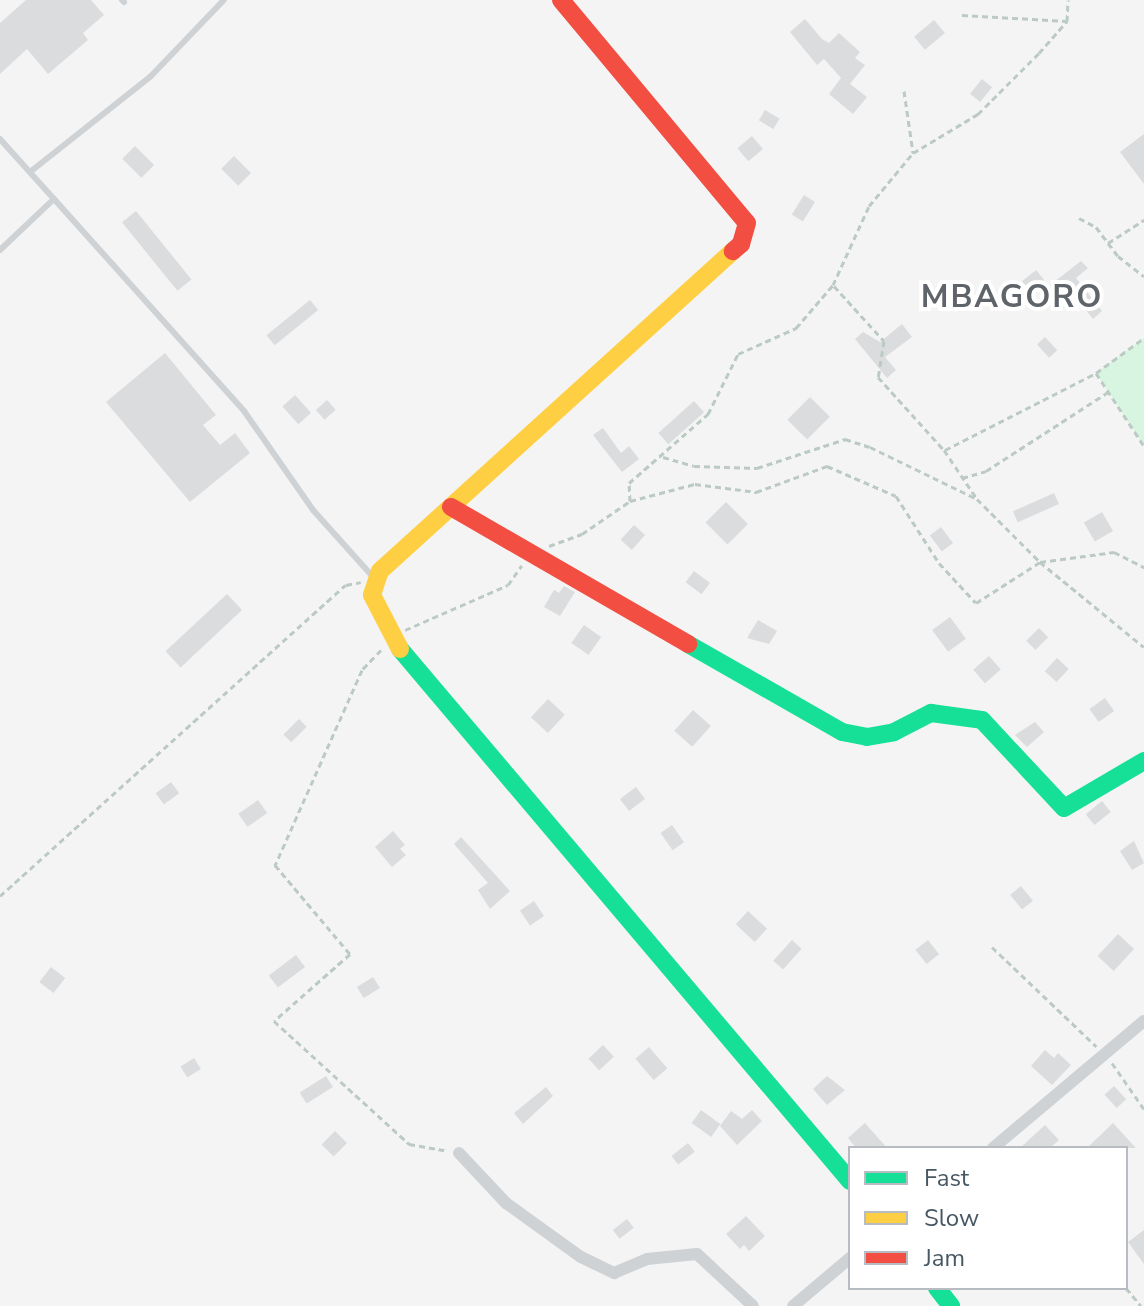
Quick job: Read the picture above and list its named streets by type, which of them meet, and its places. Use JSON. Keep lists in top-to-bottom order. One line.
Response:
{"districts":["MBAGORO"],"legend":["Fast","Slow","Jam"]}
